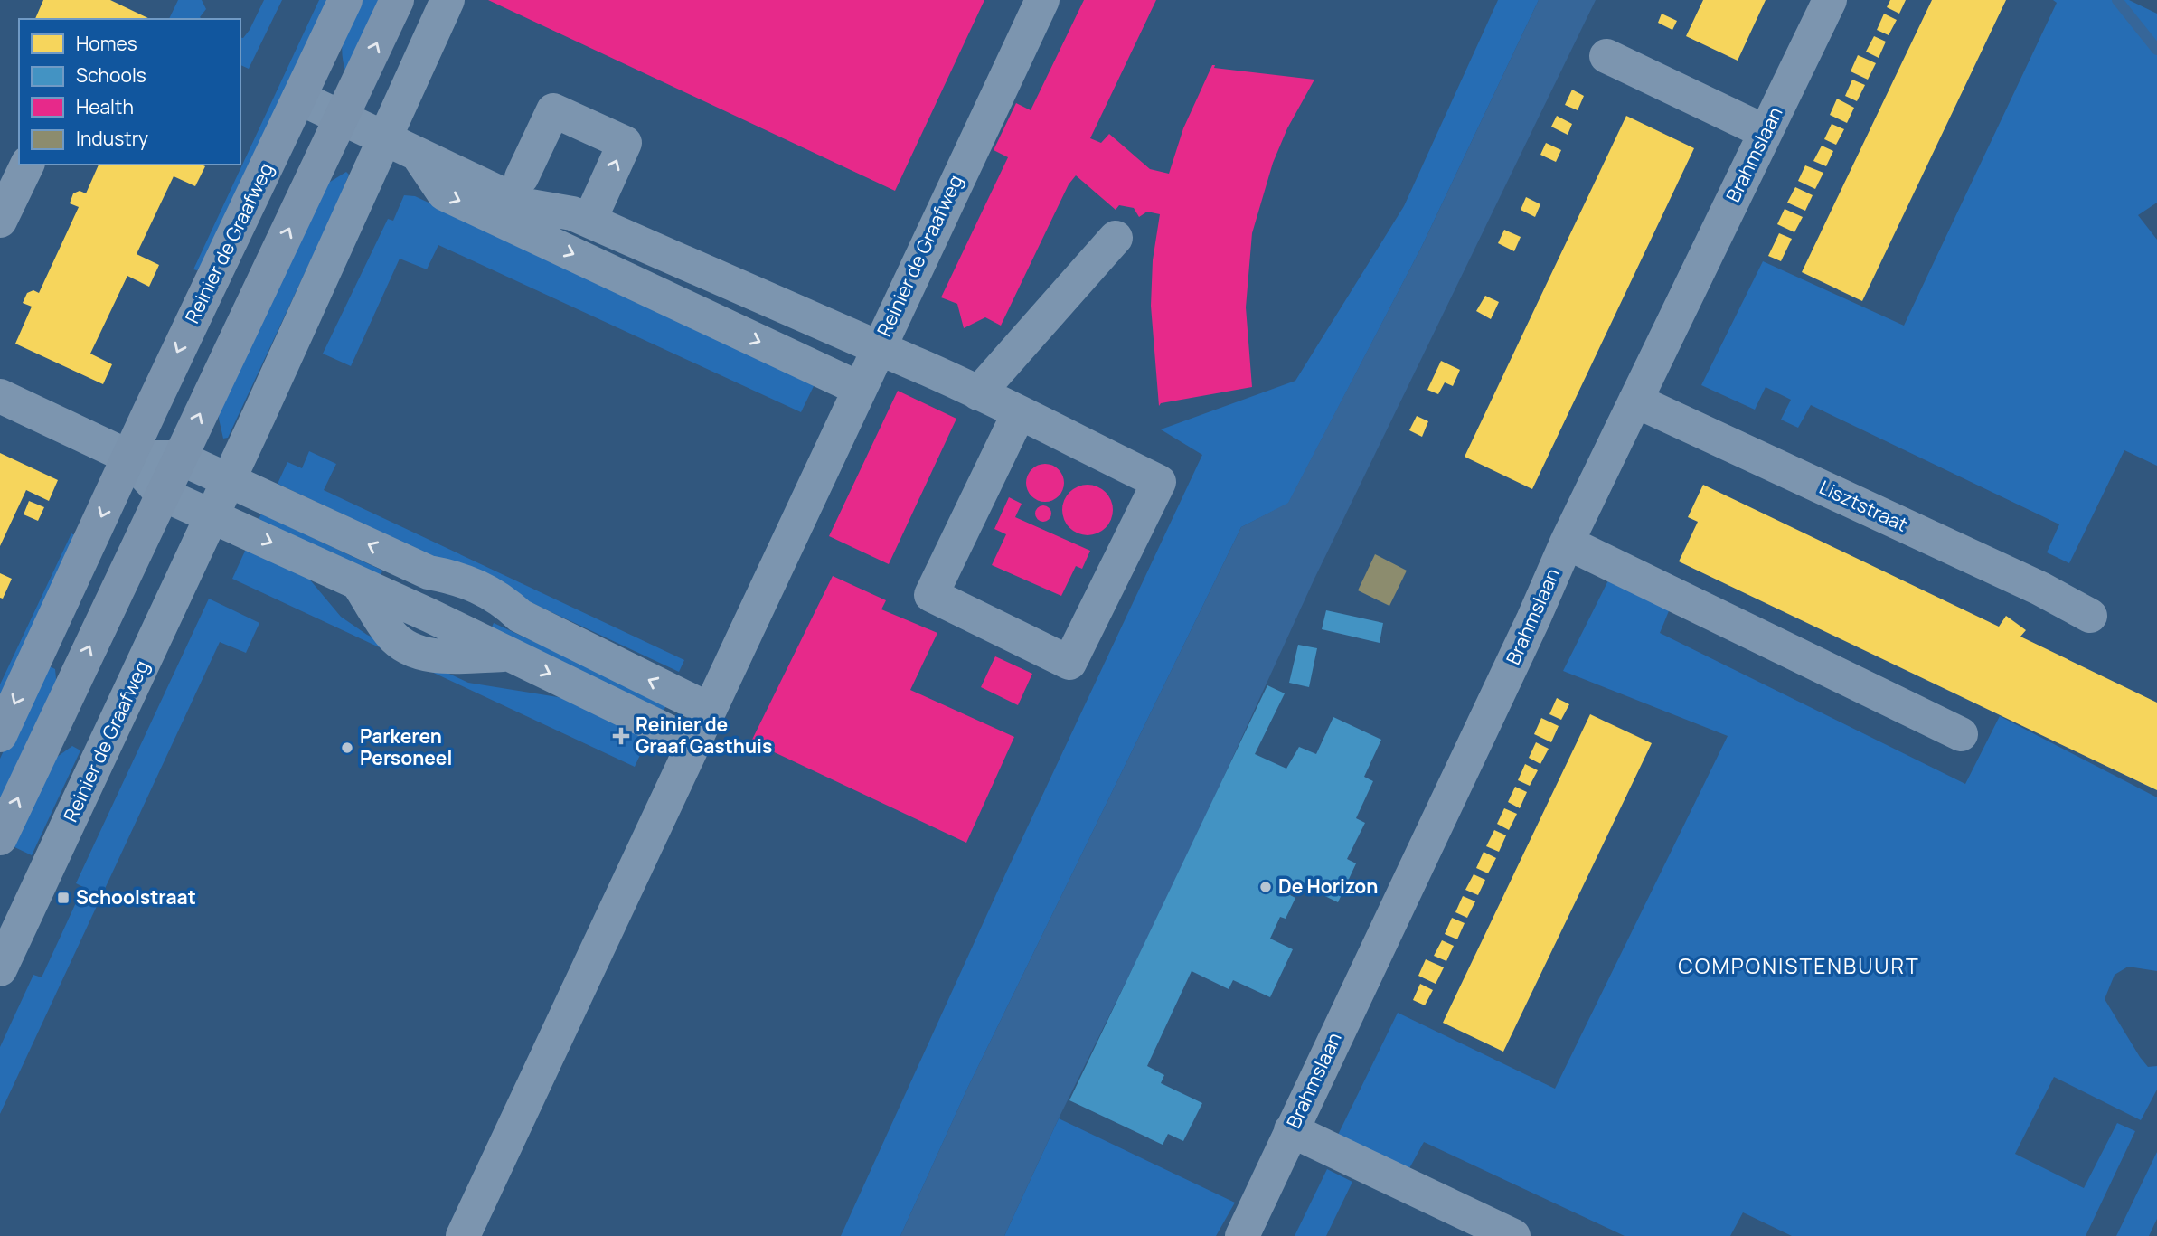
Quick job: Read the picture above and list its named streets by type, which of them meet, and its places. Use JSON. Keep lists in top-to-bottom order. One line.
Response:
{"streets":{"main road":["Reinier de Graafweg"],"street":["Brahmslaan","Lisztstraat"]},"crossings":[["Brahmslaan","Lisztstraat"]],"districts":["COMPONISTENBUURT"],"places":{"health":["Reinier de Graaf Gasthuis"],"other":["Parkeren Personeel","De Horizon"],"transit":["Schoolstraat"]},"legend":["Homes","Schools","Health","Industry"]}
